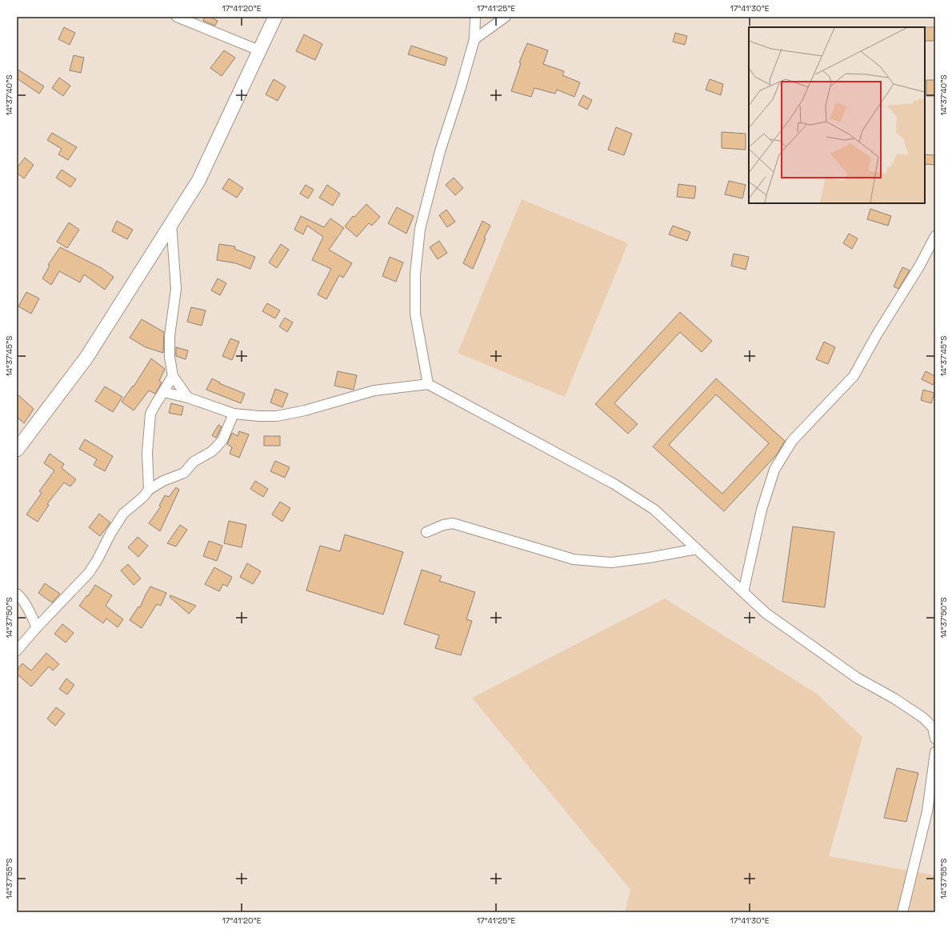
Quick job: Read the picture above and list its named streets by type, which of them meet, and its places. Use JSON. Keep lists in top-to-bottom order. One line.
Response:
{"coordinates":["17°41'20\"E","17°41'25\"E","17°41'30\"E","14°37'40\"S","14°37'45\"S","14°37'50\"S","14°37'55\"S"]}
